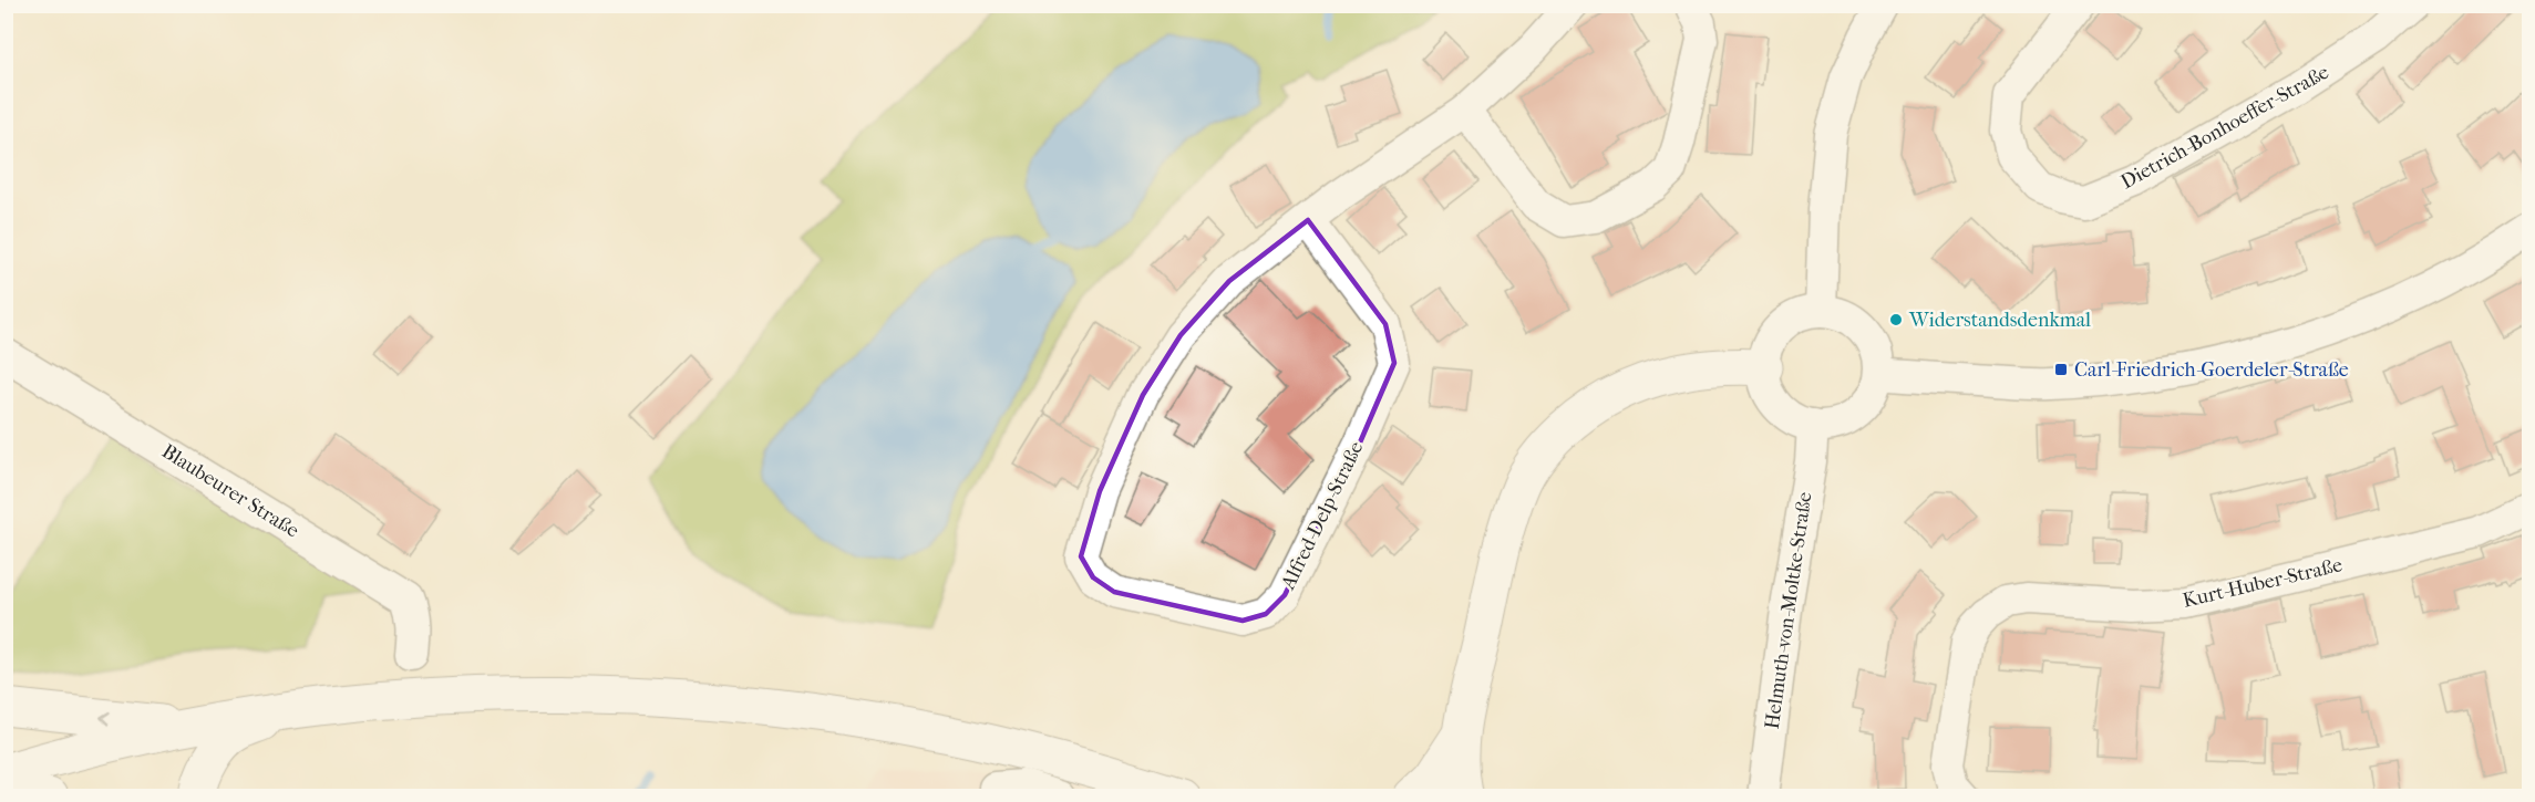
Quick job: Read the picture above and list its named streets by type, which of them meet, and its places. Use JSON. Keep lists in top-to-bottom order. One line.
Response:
{"streets":{"street":["Dietrich-Bonhoeffer-Straße","Blaubeurer Straße","Alfred-Delp-Straße","Kurt-Huber-Straße","Helmuth-von-Moltke-Straße"]},"places":{"other":["Widerstandsdenkmal"],"transit":["Carl-Friedrich-Goerdeler-Straße"]}}
